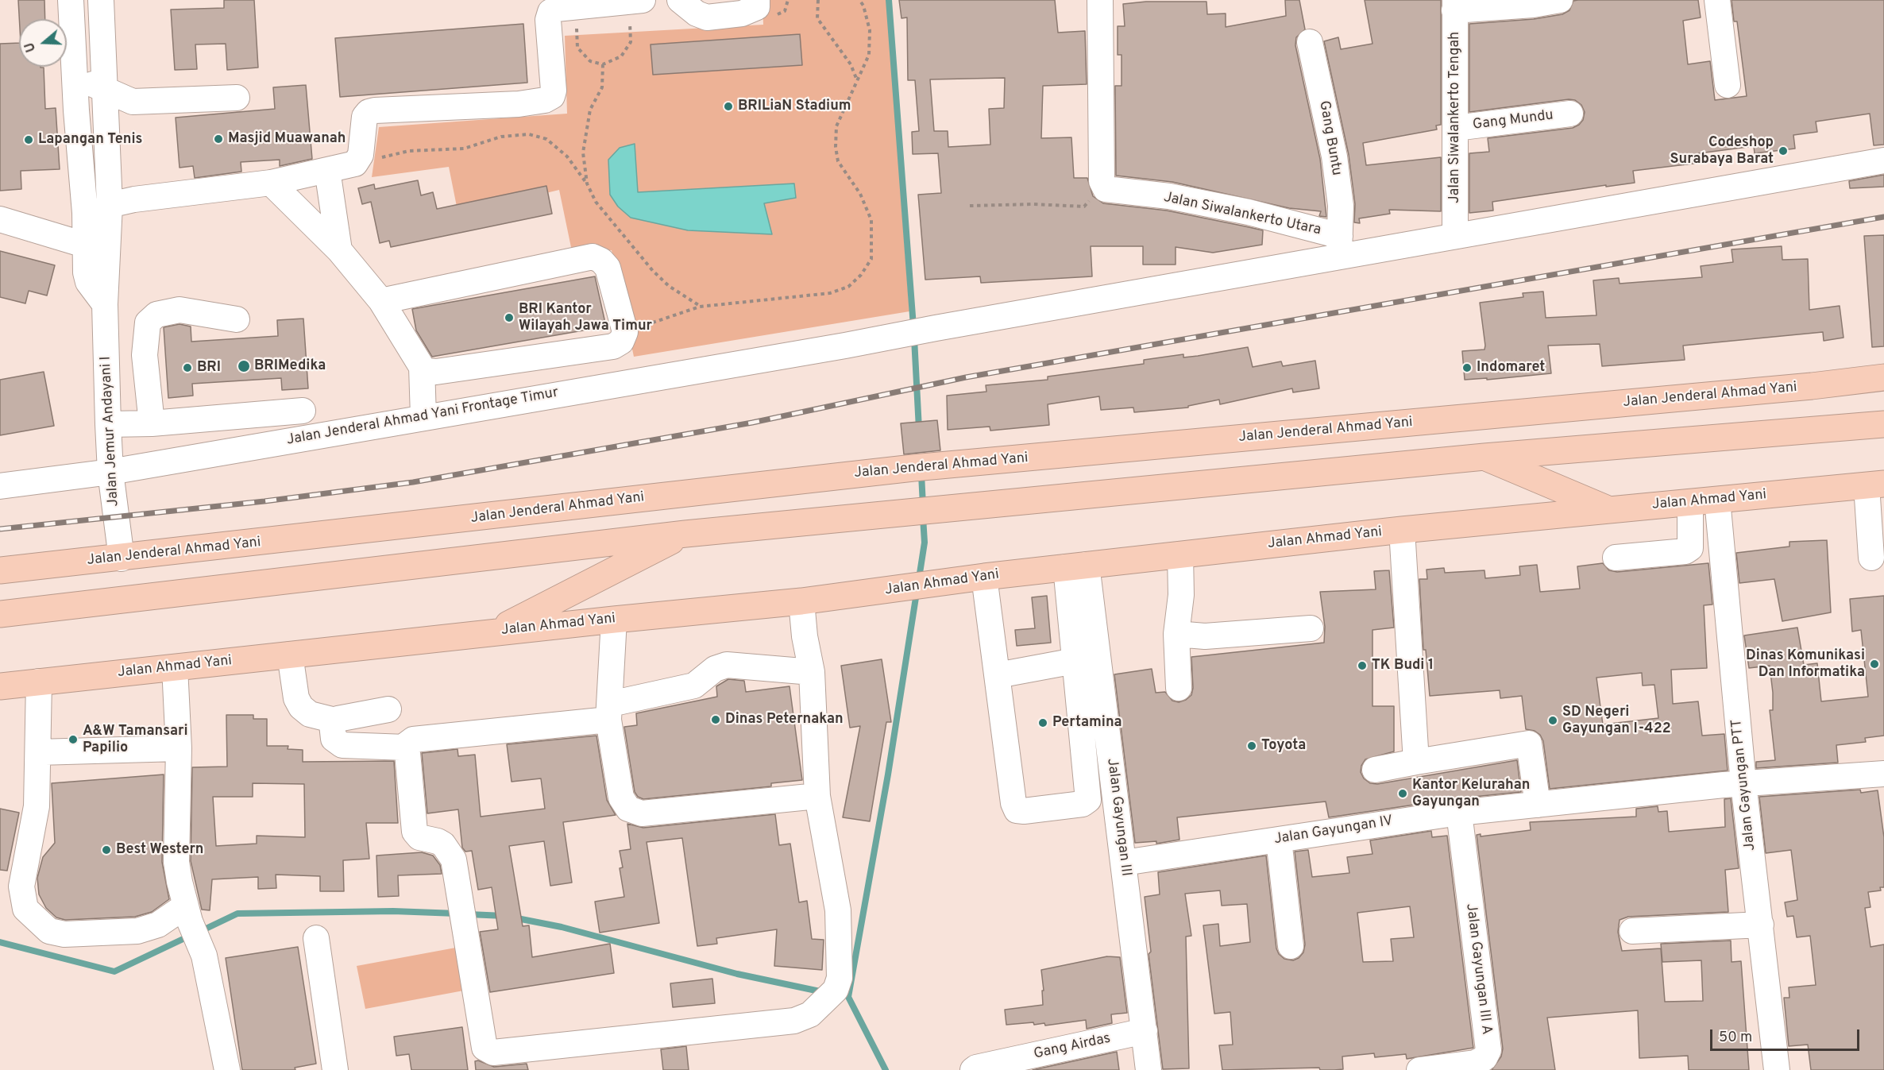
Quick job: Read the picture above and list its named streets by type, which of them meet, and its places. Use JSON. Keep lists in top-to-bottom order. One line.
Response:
{"streets":{"highway":["Jalan Jenderal Ahmad Yani","Jalan Ahmad Yani"],"street":["Jalan Siwalankerto Tengah","Gang Mundu","Gang Buntu","Jalan Siwalankerto Utara","Jalan Jenderal Ahmad Yani Frontage Timur","Jalan Jemur Andayani I","Jalan Gayungan PTT","Jalan Gayungan III","Jalan Gayungan IV","Jalan Gayungan III A","Gang Airdas"]},"crossings":[["Jalan Siwalankerto Tengah","Gang Mundu"],["Jalan Siwalankerto Tengah","Jalan Jenderal Ahmad Yani Frontage Timur"],["Gang Buntu","Jalan Siwalankerto Utara"],["Gang Buntu","Jalan Jenderal Ahmad Yani Frontage Timur"],["Jalan Siwalankerto Utara","Jalan Jenderal Ahmad Yani Frontage Timur"],["Jalan Jenderal Ahmad Yani","Jalan Jemur Andayani I"],["Jalan Jenderal Ahmad Yani Frontage Timur","Jalan Jemur Andayani I"],["Jalan Ahmad Yani","Jalan Gayungan PTT"],["Jalan Ahmad Yani","Jalan Gayungan III"],["Jalan Gayungan PTT","Jalan Gayungan IV"],["Jalan Gayungan III","Jalan Gayungan IV"],["Jalan Gayungan III","Gang Airdas"],["Jalan Gayungan IV","Jalan Gayungan III A"]],"places":["BRILiaN Stadium","Masjid Muawanah","Lapangan Tenis","Codeshop Surabaya Barat","BRI Kantor Wilayah Jawa Timur","BRIMedika","BRI","Indomaret","Dinas Komunikasi Dan Informatika","TK Budi 1","Dinas Peternakan","SD Negeri Gayungan I-422","Pertamina","A&W Tamansari Papilio","Toyota","Kantor Kelurahan Gayungan","Best Western"],"scale_bar":"50 m","north":"left"}
